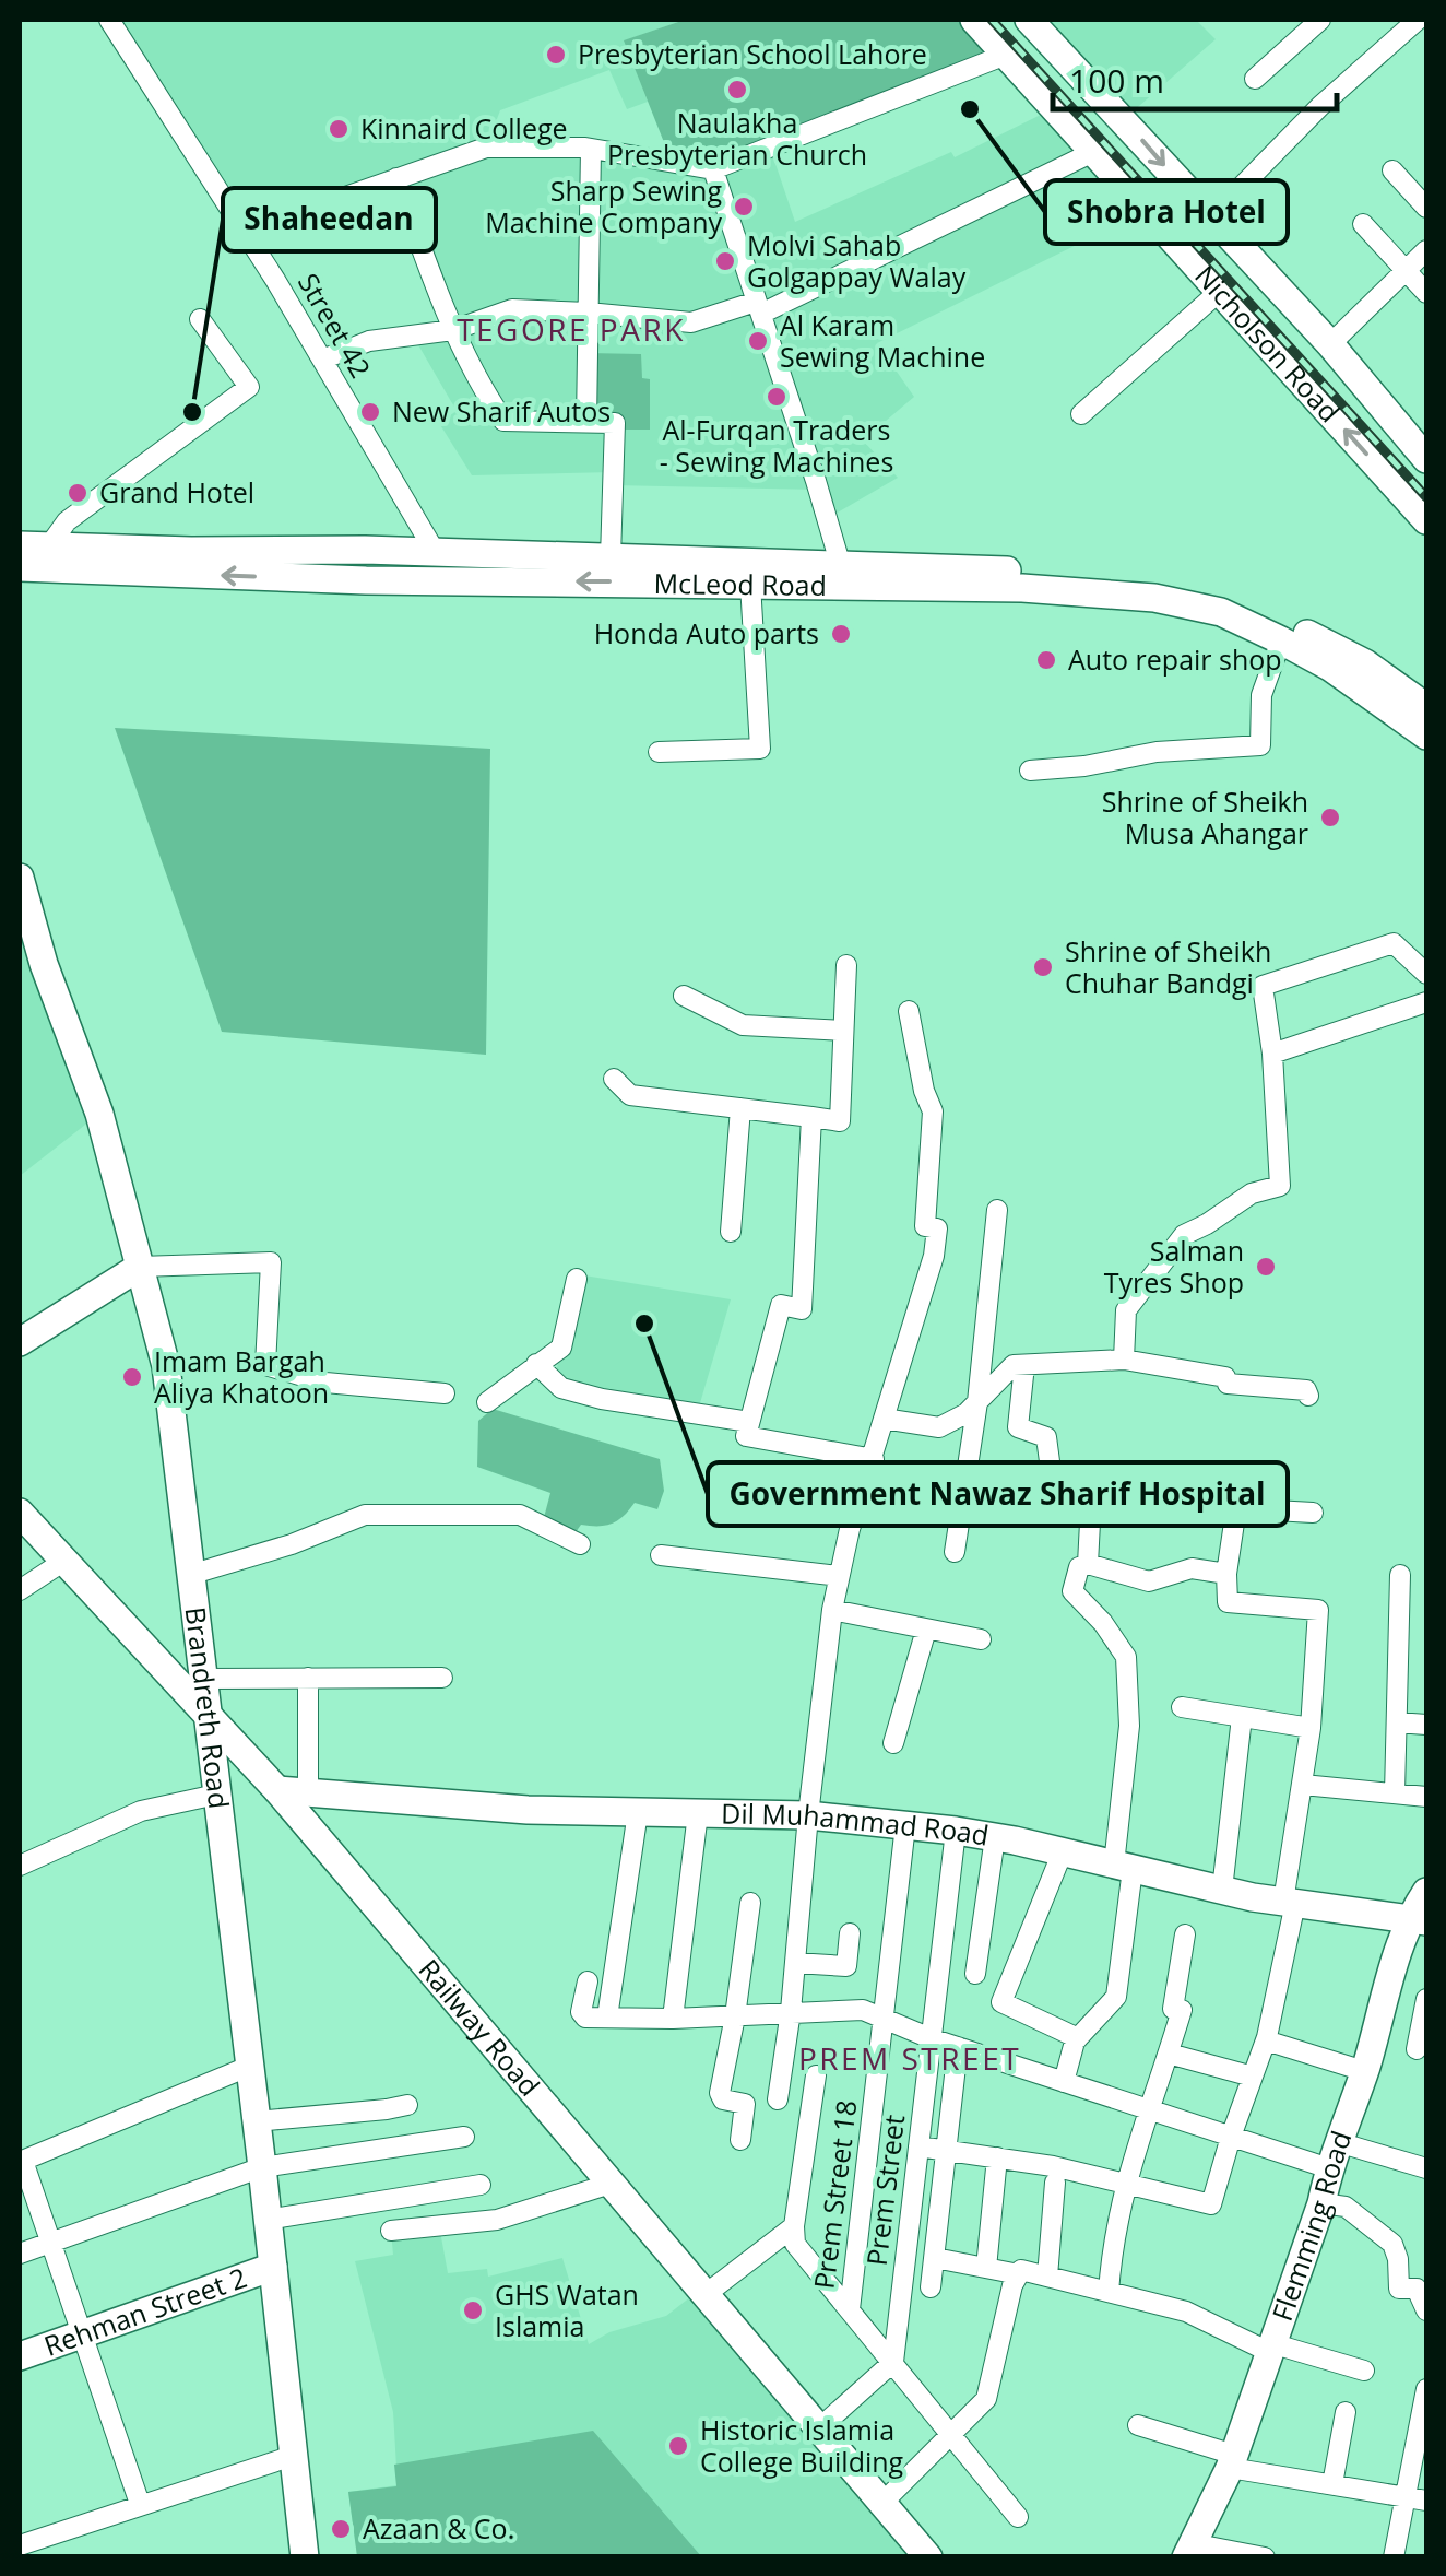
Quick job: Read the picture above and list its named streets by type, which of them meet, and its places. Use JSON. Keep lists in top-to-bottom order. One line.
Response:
{"streets":{"main road":["Nicholson Road","McLeod Road","Brandreth Road","Dil Muhammad Road","Railway Road","Flemming Road","Rehman Street 2"],"street":["Street 42","Prem Street","Prem Street 18"]},"crossings":[["Street 42","McLeod Road"],["Brandreth Road","Railway Road"],["Brandreth Road","Rehman Street 2"],["Dil Muhammad Road","Railway Road"],["Dil Muhammad Road","Prem Street"],["Dil Muhammad Road","Prem Street 18"],["Dil Muhammad Road","Flemming Road"]],"districts":["TEGORE PARK","PREM STREET"],"places":["Presbyterian School Lahore","Naulakha Presbyterian Church","Shobra Hotel","Kinnaird College","Sharp Sewing Machine Company","Molvi Sahab Golgappay Walay","Al Karam Sewing Machine","Al-Furqan Traders - Sewing Machines","Shaheedan","New Sharif Autos","Grand Hotel","Honda Auto parts","Auto repair shop","Shrine of Sheikh Musa Ahangar","Shrine of Sheikh Chuhar Bandgi","Salman Tyres Shop","Government Nawaz Sharif Hospital","Imam Bargah Aliya Khatoon","GHS Watan Islamia","Historic Islamia College Building","Azaan & Co."],"scale_bar":"100 m"}
